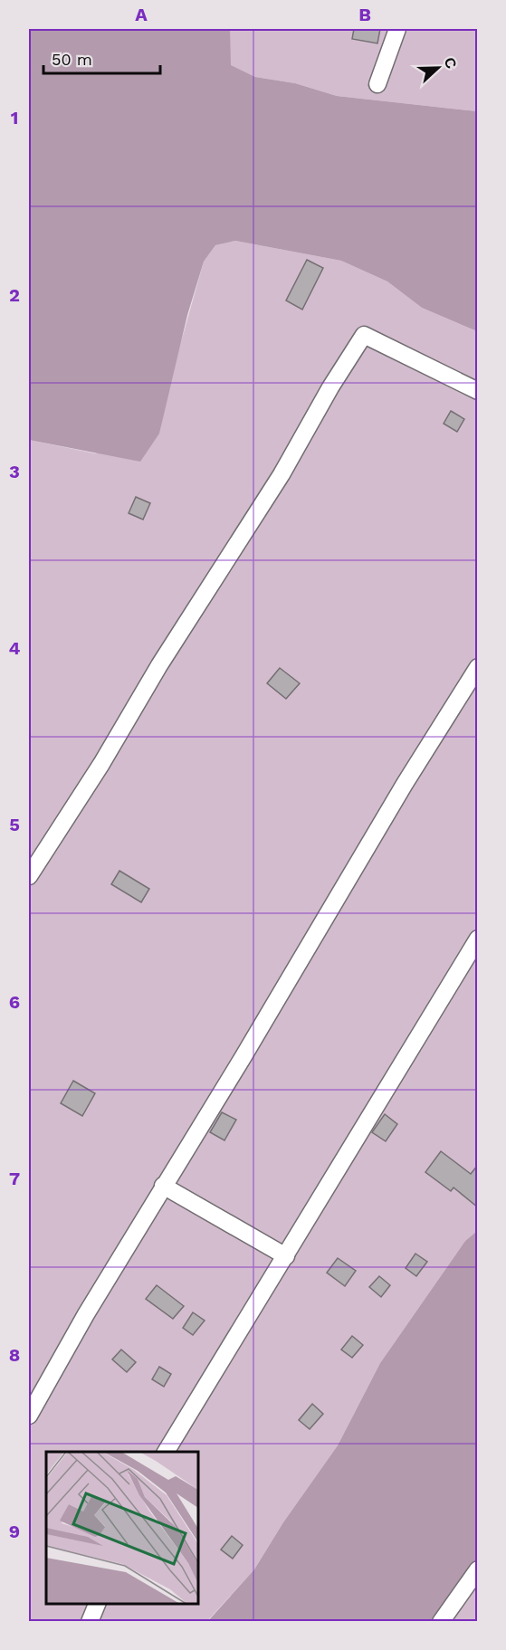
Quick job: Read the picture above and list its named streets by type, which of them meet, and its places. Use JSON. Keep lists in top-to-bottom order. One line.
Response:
{"scale_bar":"50 m","north":"right","grid":{"columns":["A","B"],"rows":["1","2","3","4","5","6","7","8","9"]}}
